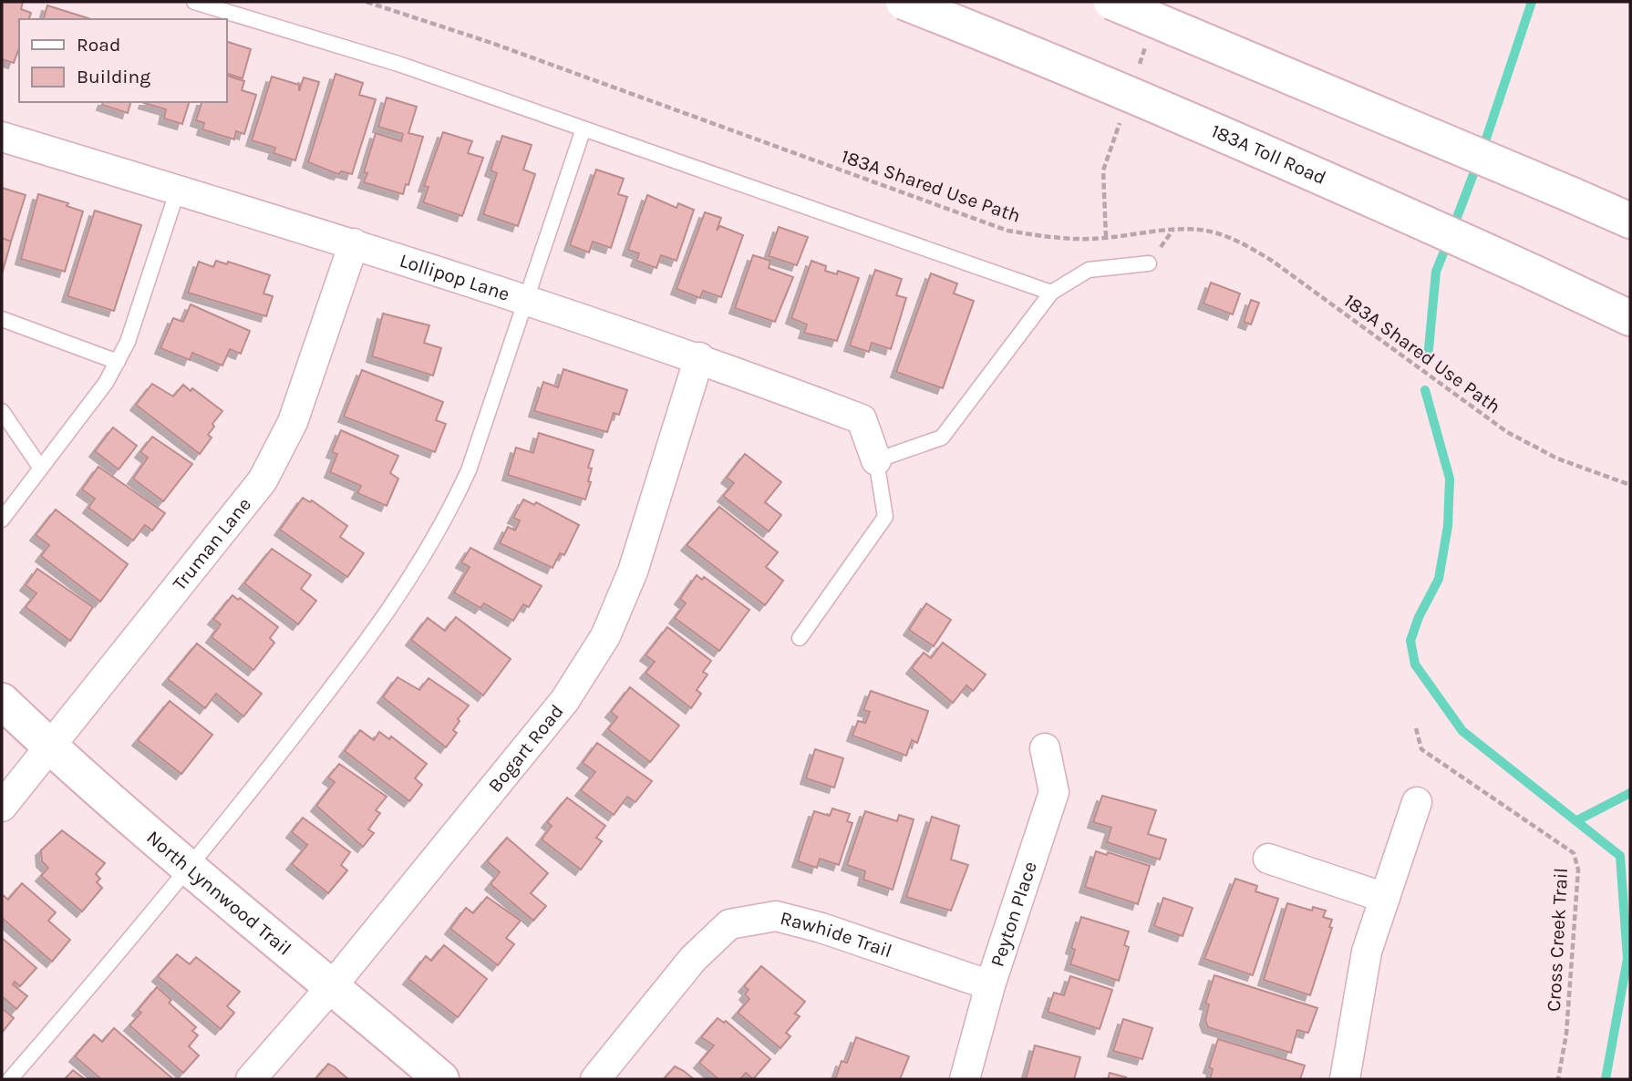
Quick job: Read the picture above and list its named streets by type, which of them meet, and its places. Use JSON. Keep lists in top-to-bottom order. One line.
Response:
{"streets":{"main road":["183A Toll Road","North Lynnwood Trail"],"street":["Lollipop Lane","Truman Lane","Bogart Road","Peyton Place","Rawhide Trail"],"path":["183A Shared Use Path","Cross Creek Trail"]},"crossings":[["Lollipop Lane","Truman Lane"],["Lollipop Lane","Bogart Road"],["Truman Lane","North Lynnwood Trail"],["Bogart Road","North Lynnwood Trail"],["Peyton Place","Rawhide Trail"]],"legend":["Road","Building"]}
